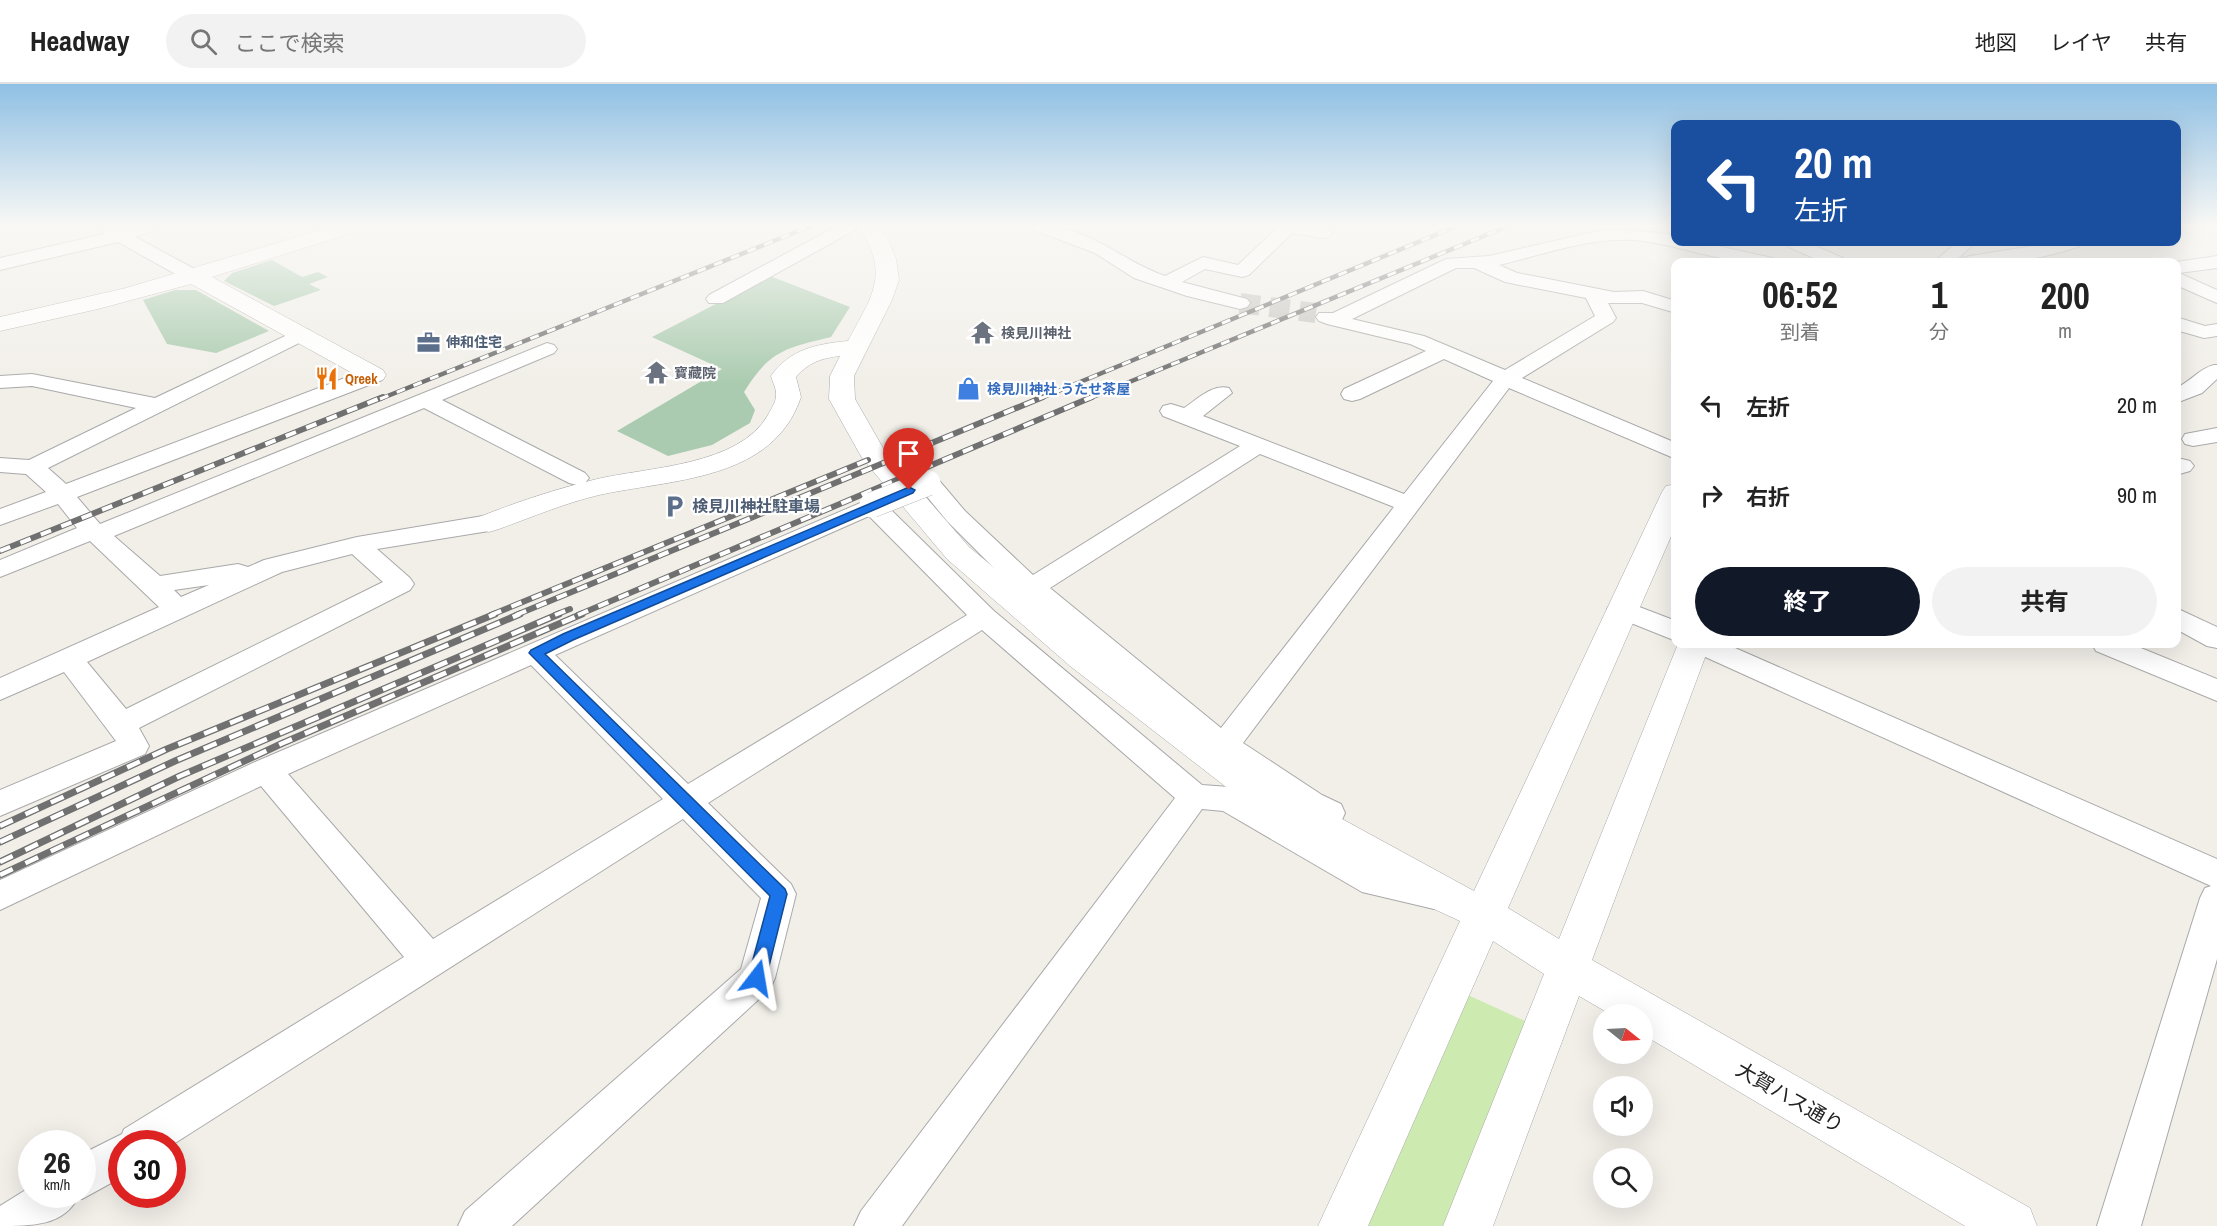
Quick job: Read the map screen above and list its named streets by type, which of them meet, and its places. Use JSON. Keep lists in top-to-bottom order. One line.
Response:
{"streets":{"street":["大賀ハス通り"]},"places":{"temple":["検見川神社","寳藏院"],"office":["伸和住宅"],"restaurant":["Qreek"],"shop":["検見川神社 うたせ茶屋"],"parking":["検見川神社駐車場"]},"north":"right","page":{"header":"Headway","search":"ここで検索","nav":["地図","レイヤ","共有"],"turn":["20 m","左折"],"eta":["06:52","到着","1","分","200","m"],"list":[{"name":"左折","value":"20 m"},{"name":"右折","value":"90 m"}],"buttons":["終了","共有"],"speed":"26 km/h","limit":"30"}}
